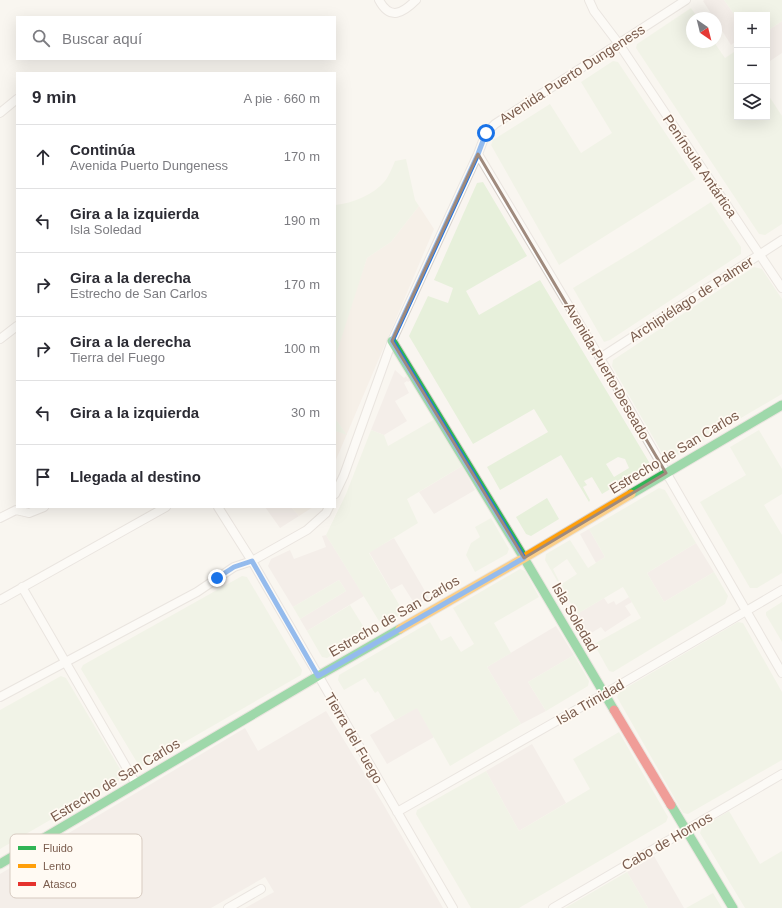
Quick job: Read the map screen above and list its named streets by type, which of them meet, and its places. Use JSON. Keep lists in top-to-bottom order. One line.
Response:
{"streets":{"street":["Avenida Puerto Dungeness","Península Antártica","Archipiélago de Palmer","Avenida Puerto Deseado","Estrecho de San Carlos","Isla Soledad","Isla Trinidad","Tierra del Fuego","Cabo de Hornos"]},"crossings":[["Avenida Puerto Dungeness","Península Antártica"],["Avenida Puerto Dungeness","Avenida Puerto Deseado"],["Avenida Puerto Dungeness","Isla Soledad"],["Península Antártica","Archipiélago de Palmer"],["Archipiélago de Palmer","Avenida Puerto Deseado"],["Avenida Puerto Deseado","Estrecho de San Carlos"],["Avenida Puerto Deseado","Isla Trinidad"],["Estrecho de San Carlos","Isla Soledad"],["Estrecho de San Carlos","Tierra del Fuego"],["Isla Soledad","Isla Trinidad"],["Isla Soledad","Cabo de Hornos"],["Isla Trinidad","Tierra del Fuego"]],"legend":["Fluido","Lento","Atasco"],"north":"bottom right","page":{"map_buttons":["+","−"],"search":"Buscar aquí","heading":["9 min","A pie · 660 m"],"list":[["Continúa","Avenida Puerto Dungeness","170 m"],["Gira a la izquierda","Isla Soledad","190 m"],["Gira a la derecha","Estrecho de San Carlos","170 m"],["Gira a la derecha","Tierra del Fuego","100 m"],["Gira a la izquierda","30 m"],"Llegada al destino"]}}
